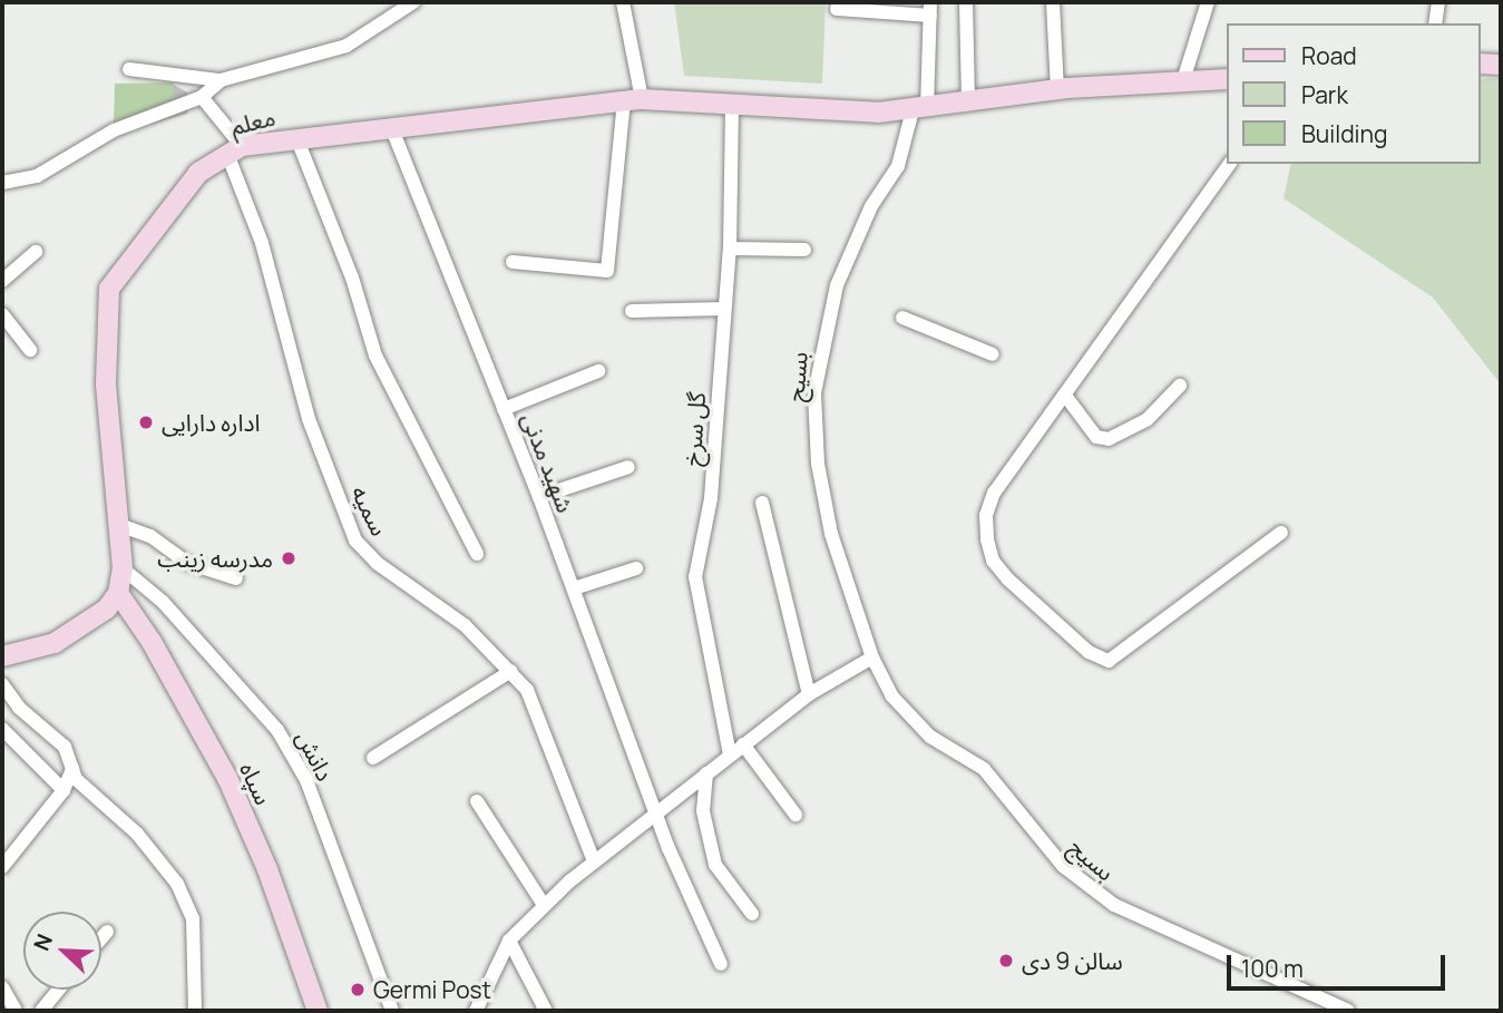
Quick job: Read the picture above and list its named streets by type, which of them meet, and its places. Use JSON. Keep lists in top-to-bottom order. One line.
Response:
{"streets":{"main road":["معلم","سپاه"],"street":["بسیح","گل سرخ","شهید مدنی","سمیه","دانش","بسیج"]},"crossings":[["معلم","بسیح"],["معلم","گل سرخ"],["معلم","شهید مدنی"],["معلم","سمیه"],["معلم","دانش"],["معلم","سپاه"],["بسیح","بسیج"]],"places":["اداره دارایی","مدرسه زینب","سالن 9 دی","Germi Post"],"legend":["Road","Park","Building"],"scale_bar":"100 m","north":"top left"}
